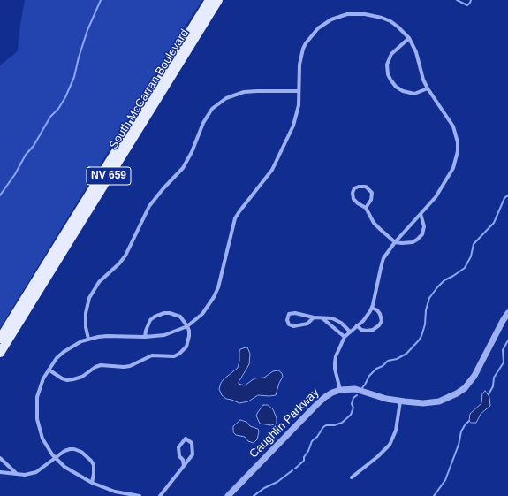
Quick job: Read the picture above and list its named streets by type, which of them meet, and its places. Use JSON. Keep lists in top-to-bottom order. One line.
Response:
{"streets":{"main road":["South McCarran Boulevard","NV 659"],"street":["Caughlin Parkway"]}}
